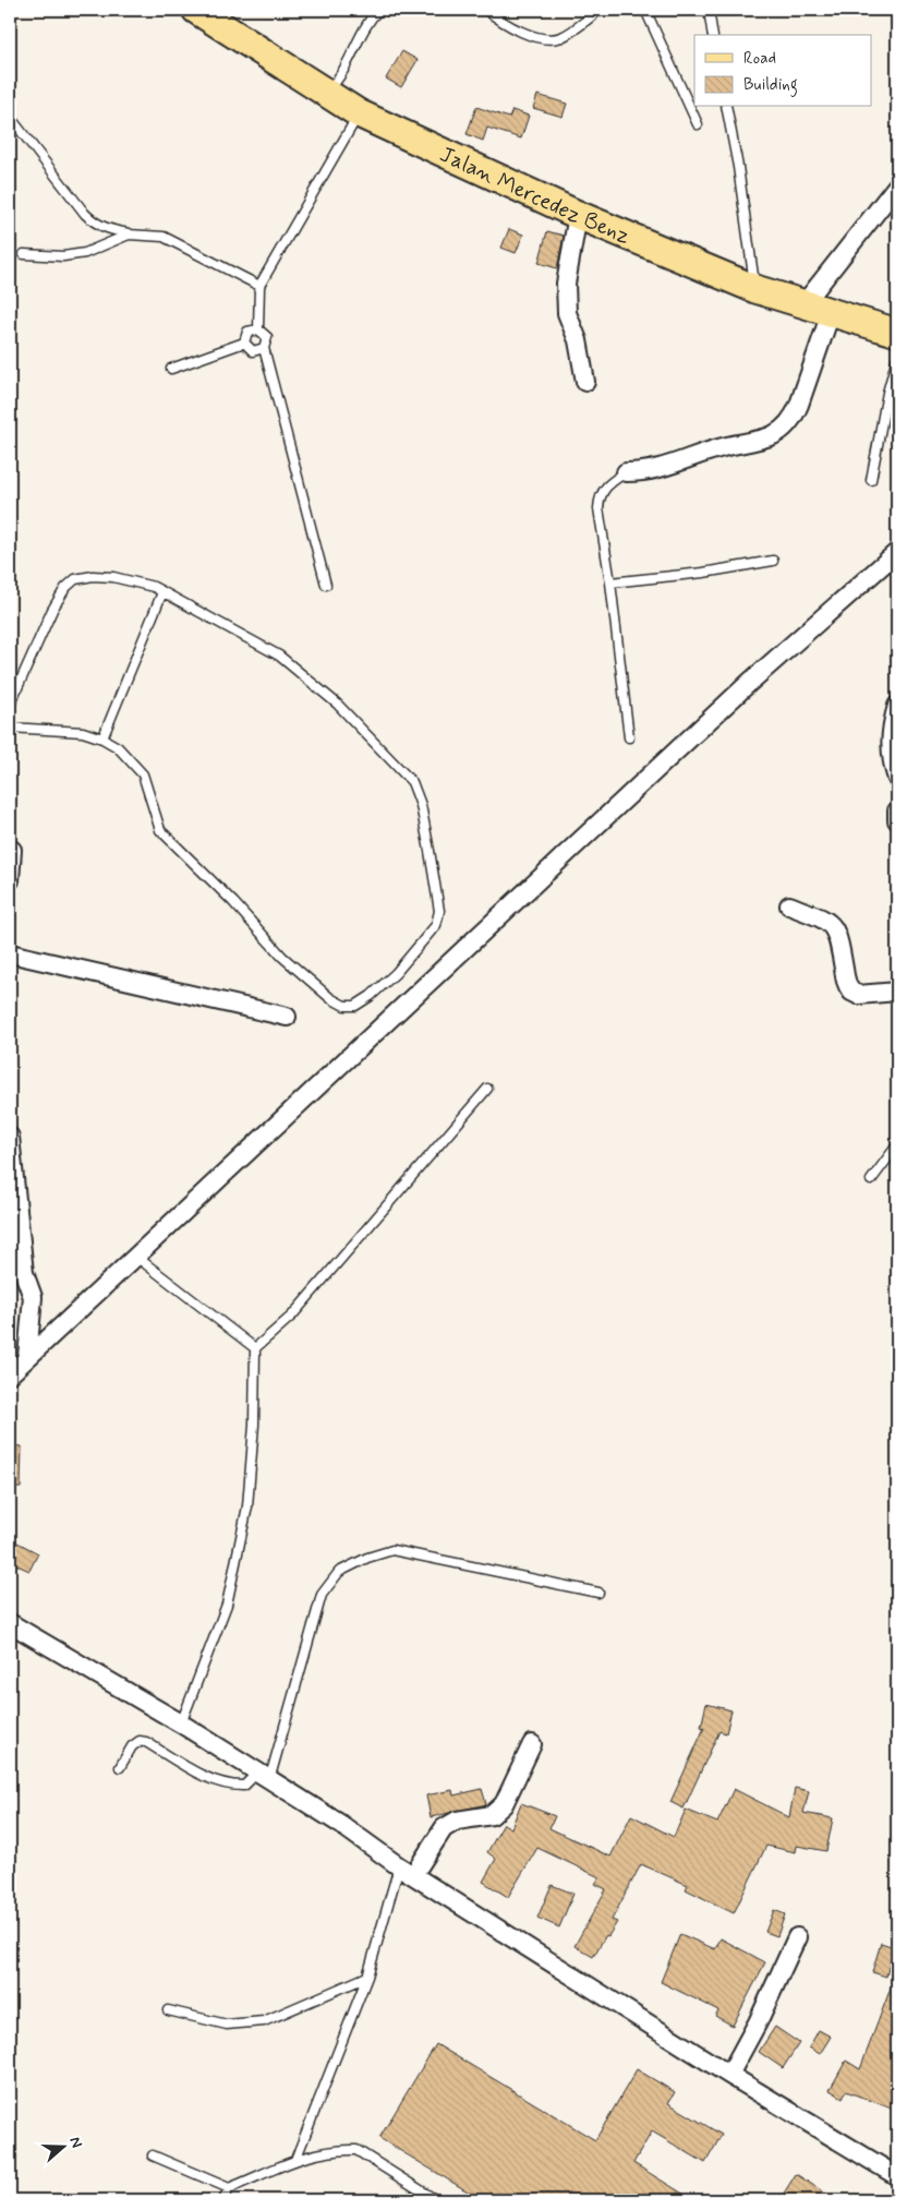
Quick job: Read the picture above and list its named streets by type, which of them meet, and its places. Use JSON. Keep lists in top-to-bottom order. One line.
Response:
{"streets":{"main road":["Jalan Mercedez Benz"]},"legend":["Road","Building"],"north":"right"}
